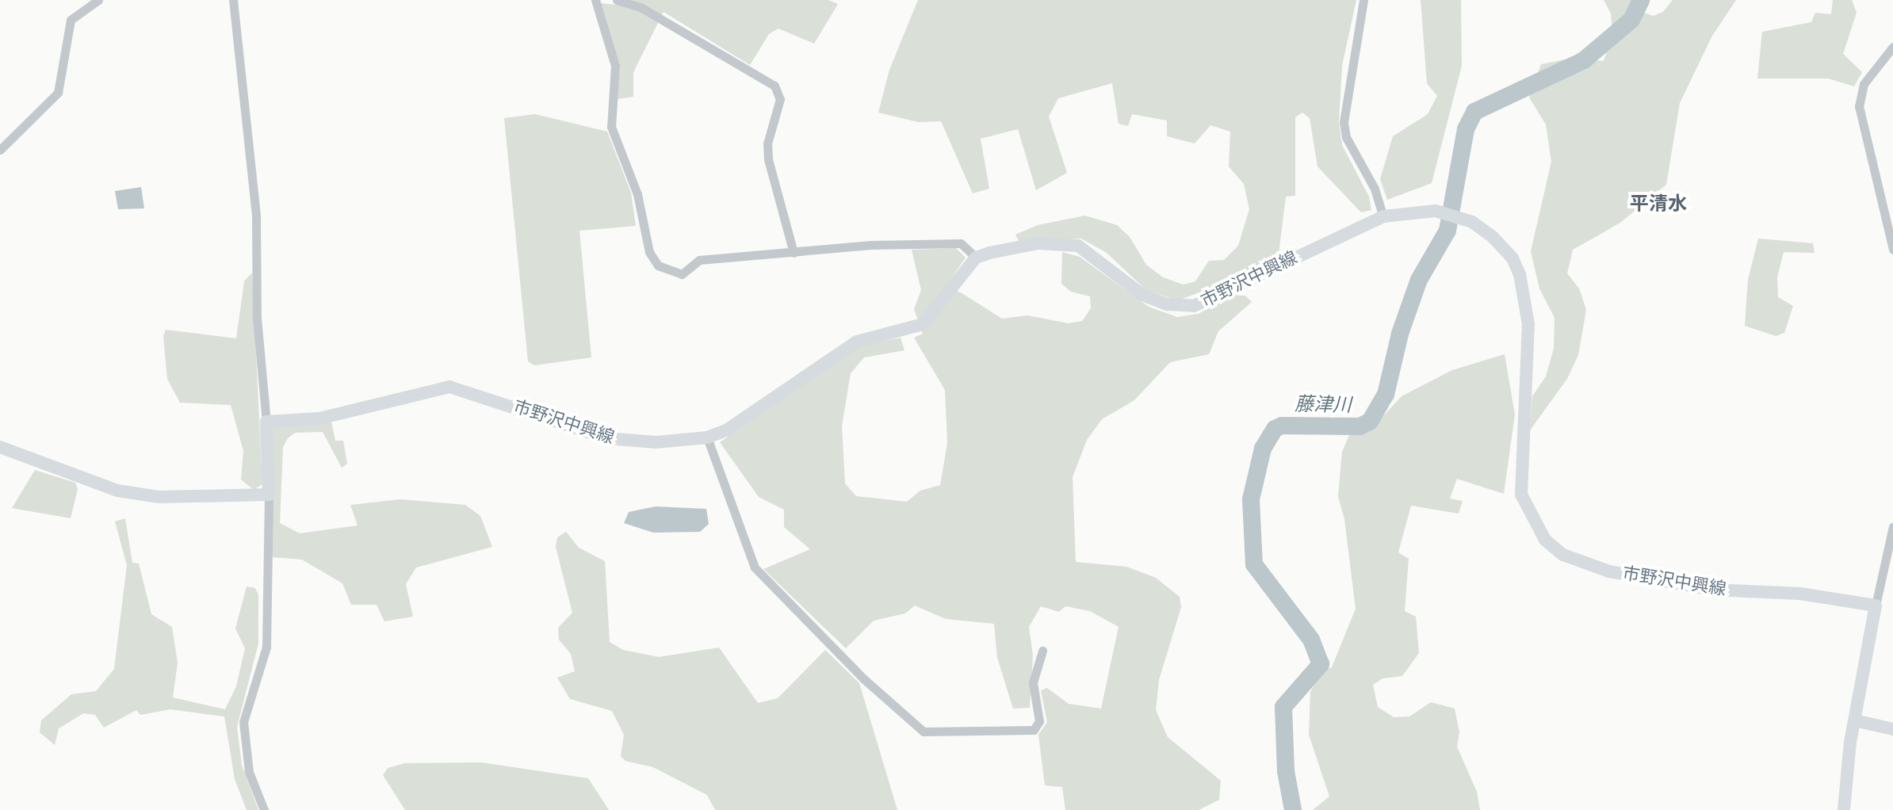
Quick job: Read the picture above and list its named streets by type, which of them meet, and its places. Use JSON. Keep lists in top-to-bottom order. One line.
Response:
{"streets":{"main road":["市野沢中興線"]},"districts":["平清水"],"water":["藤津川"]}
